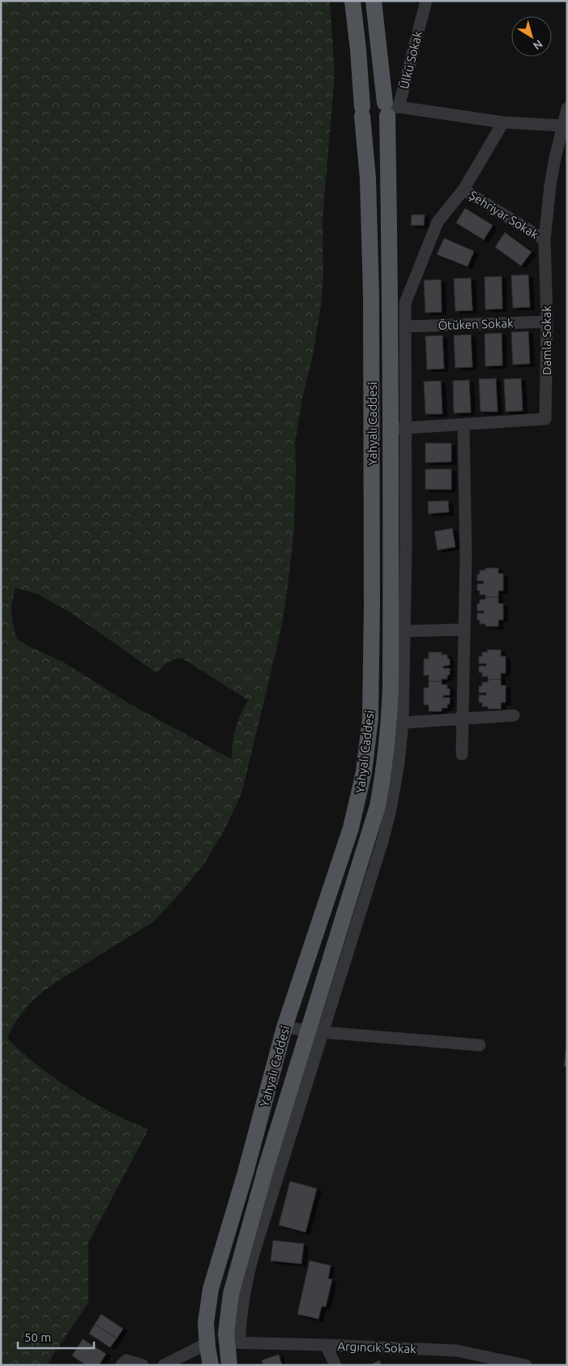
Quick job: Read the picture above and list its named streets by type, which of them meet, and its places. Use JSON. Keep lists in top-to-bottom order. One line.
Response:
{"streets":{"main road":["Yahyalı Caddesi"],"street":["Ülkü Sokak","Şehriyar Sokak","Ötüken Sokak","Damla Sokak","Argıncık Sokak"]},"crossings":[["Ülkü Sokak","Yahyalı Caddesi"],["Şehriyar Sokak","Damla Sokak"],["Ötüken Sokak","Damla Sokak"],["Damla Sokak","Yahyalı Caddesi"],["Yahyalı Caddesi","Argıncık Sokak"]],"scale_bar":"50 m","north":"bottom right"}
